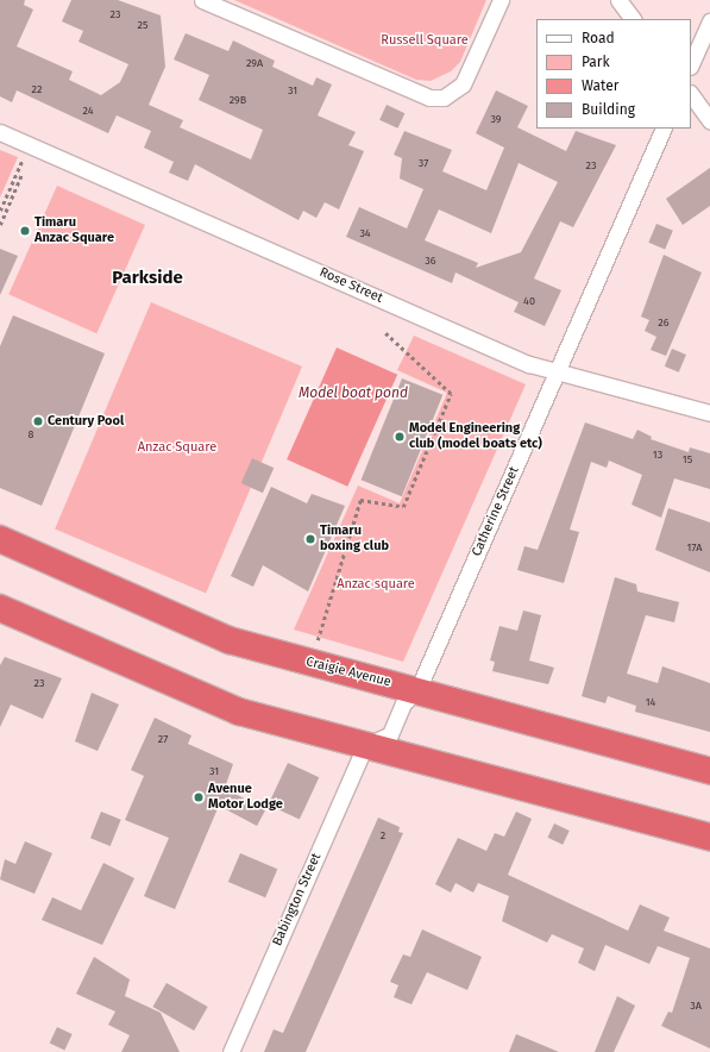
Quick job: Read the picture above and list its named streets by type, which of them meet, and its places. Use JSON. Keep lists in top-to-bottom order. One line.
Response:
{"streets":{"highway":["Craigie Avenue"],"street":["Rose Street","Catherine Street","Babington Street"]},"crossings":[["Rose Street","Catherine Street"],["Catherine Street","Craigie Avenue"],["Catherine Street","Babington Street"]],"districts":["Parkside"],"water":["Model boat pond"],"parks":["Russell Square","Anzac Square","Anzac square"],"places":["Timaru Anzac Square","Century Pool","Model Engineering club (model boats etc)","Timaru boxing club","Avenue Motor Lodge"],"house_numbers":["23","25","29A","22","31","29B","24","39","37","23","34","36","40","26","8","13","15","17A","23","14","27","31","2","3A"],"legend":["Road","Park","Water","Building"]}
